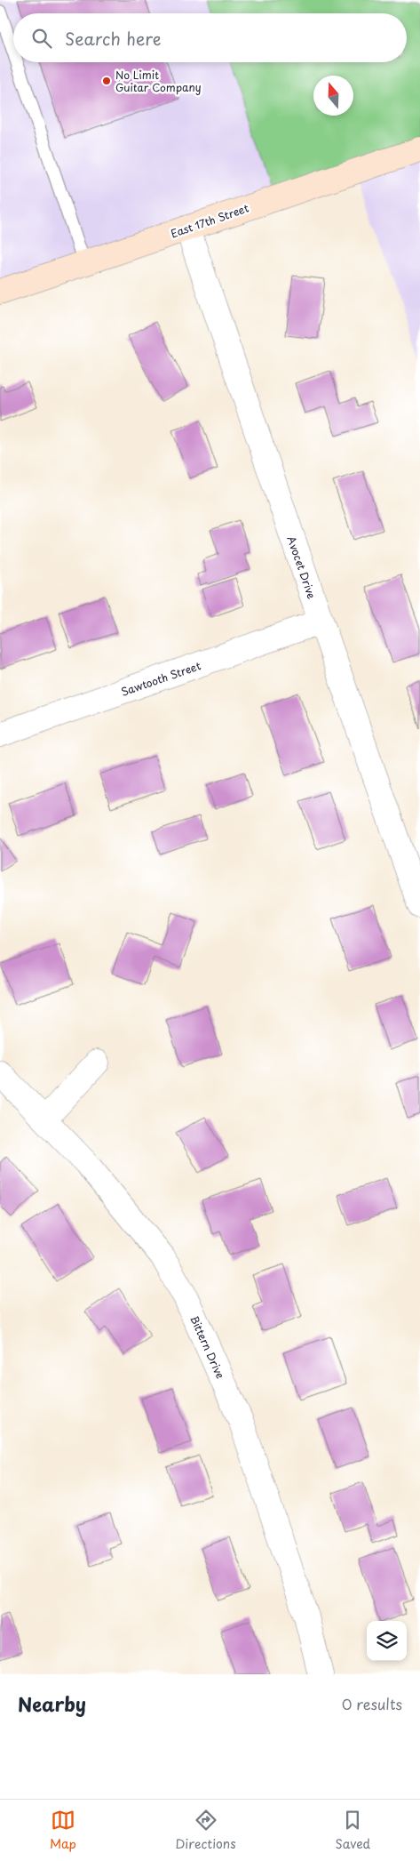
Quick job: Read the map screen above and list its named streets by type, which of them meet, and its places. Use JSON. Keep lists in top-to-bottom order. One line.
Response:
{"streets":{"main road":["East 17th Street"],"street":["Avocet Drive","Sawtooth Street","Bittern Drive"]},"crossings":[["East 17th Street","Avocet Drive"],["Avocet Drive","Sawtooth Street"]],"places":["No Limit Guitar Company"],"north":"top","page":{"search":"Search here","heading":["Nearby","0 results"],"nav":["Map","Directions","Saved"]}}
